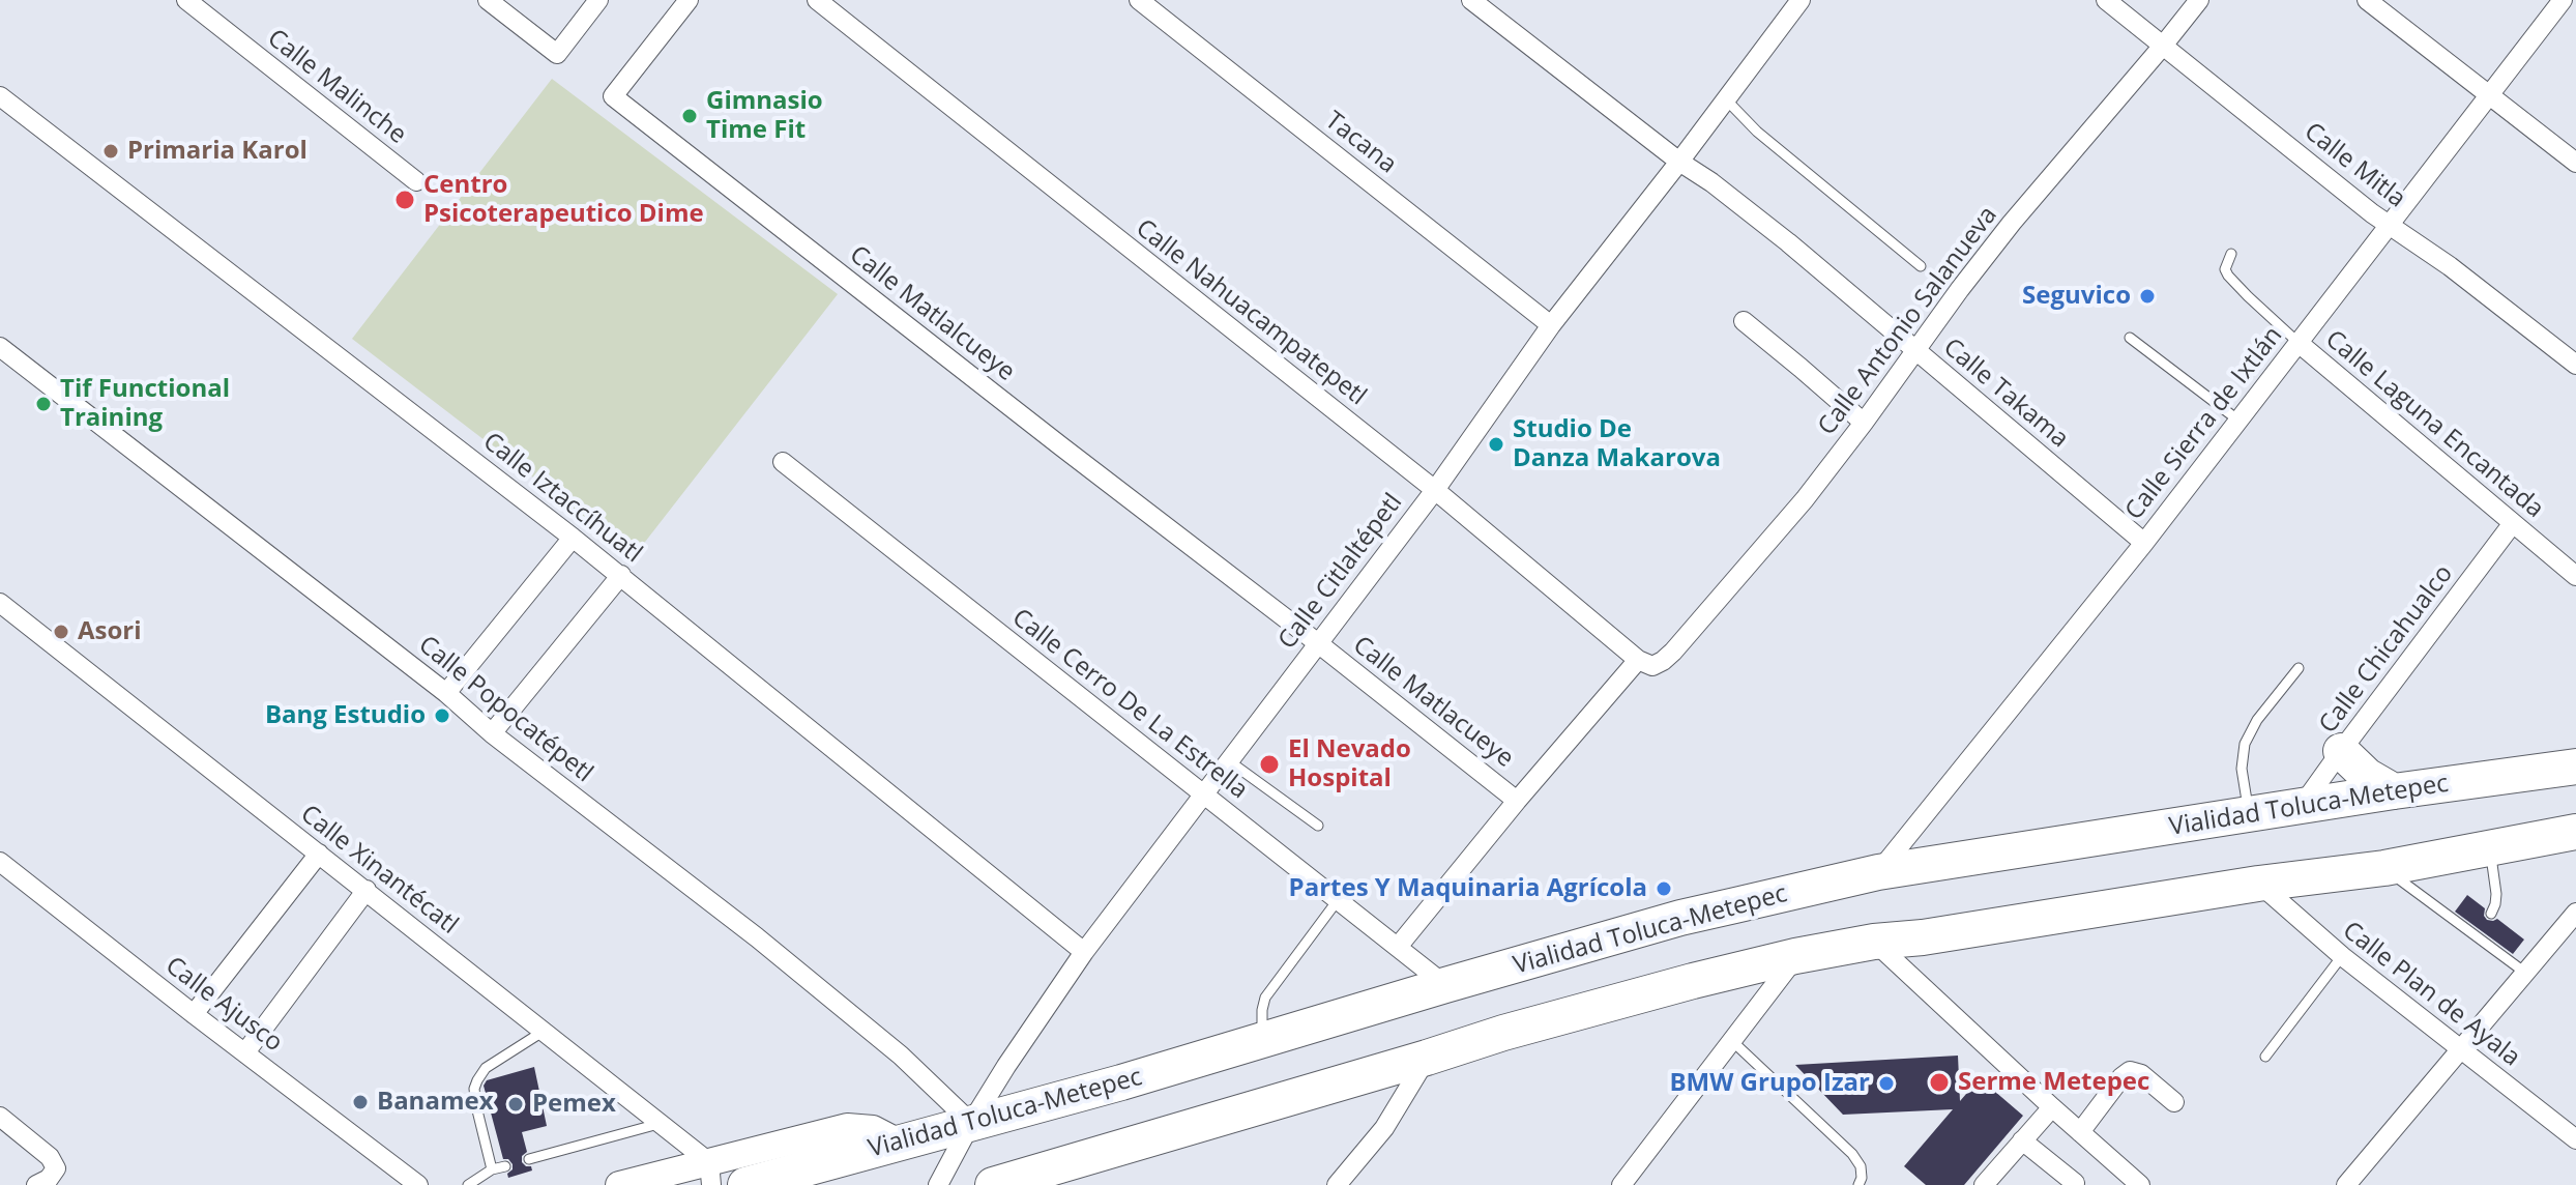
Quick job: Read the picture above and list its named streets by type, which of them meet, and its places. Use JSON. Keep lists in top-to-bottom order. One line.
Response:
{"streets":{"highway":["Vialidad Toluca-Metepec"],"street":["Calle Malinche","Tacana","Calle Mitla","Calle Nahuacampatepetl","Calle Matlalcueye","Calle Antonio Salanueva","Calle Takama","Calle Sierra de Ixtlán","Calle Laguna Encantada","Calle Iztaccíhuatl","Calle Citlaltépetl","Calle Chicahualco","Calle Matlacueye","Calle Cerro De La Estrella","Calle Popocatépetl","Calle Xinantécatl","Calle Plan de Ayala","Calle Ajusco"]},"crossings":[["Tacana","Calle Citlaltépetl"],["Calle Mitla","Calle Antonio Salanueva"],["Calle Mitla","Calle Sierra de Ixtlán"],["Calle Nahuacampatepetl","Calle Antonio Salanueva"],["Calle Nahuacampatepetl","Calle Citlaltépetl"],["Calle Matlalcueye","Calle Citlaltépetl"],["Calle Matlalcueye","Calle Matlacueye"],["Calle Antonio Salanueva","Calle Takama"],["Calle Antonio Salanueva","Calle Matlacueye"],["Calle Antonio Salanueva","Calle Cerro De La Estrella"],["Calle Takama","Calle Sierra de Ixtlán"],["Calle Takama","Calle Citlaltépetl"],["Calle Sierra de Ixtlán","Calle Laguna Encantada"],["Calle Sierra de Ixtlán","Vialidad Toluca-Metepec"],["Calle Laguna Encantada","Calle Chicahualco"],["Calle Iztaccíhuatl","Calle Citlaltépetl"],["Calle Citlaltépetl","Calle Matlacueye"],["Calle Citlaltépetl","Calle Cerro De La Estrella"],["Calle Citlaltépetl","Calle Popocatépetl"],["Calle Citlaltépetl","Vialidad Toluca-Metepec"],["Calle Chicahualco","Vialidad Toluca-Metepec"],["Calle Cerro De La Estrella","Vialidad Toluca-Metepec"],["Calle Popocatépetl","Vialidad Toluca-Metepec"]],"places":["Gimnasio Time Fit","Primaria Karol","Centro Psicoterapeutico Dime","Seguvico","Tif Functional Training","Studio De Danza Makarova","Asori","Bang Estudio","El Nevado Hospital","Partes Y Maquinaria Agrícola","Serme Metepec","BMW Grupo Izar","Banamex","Pemex"]}
